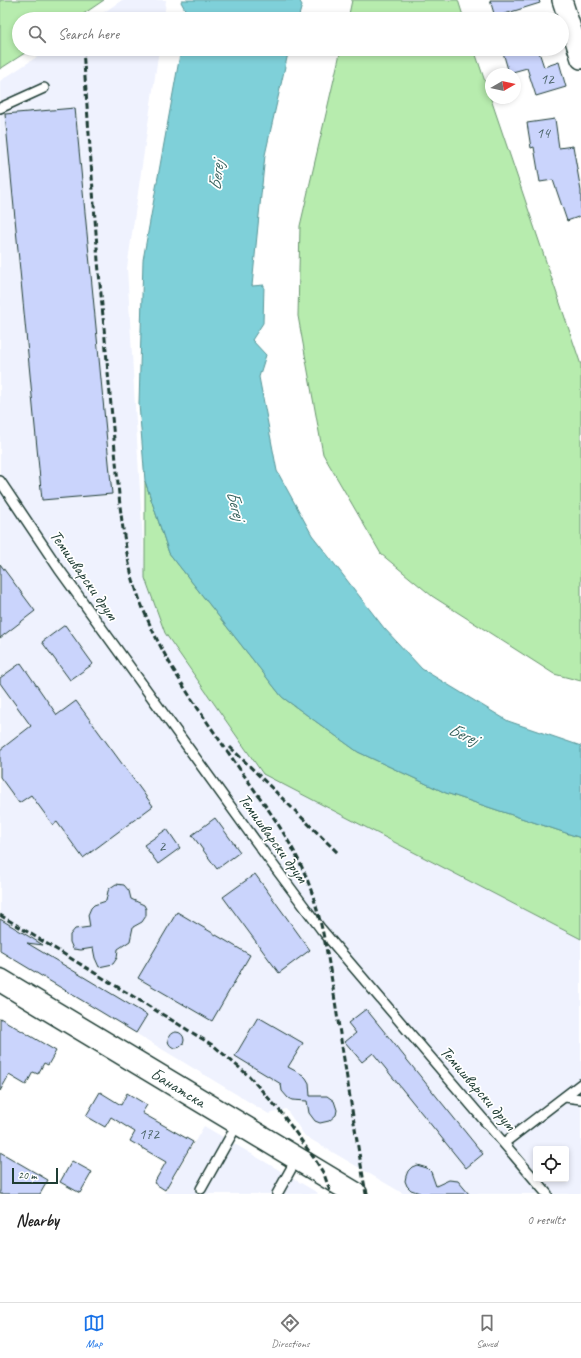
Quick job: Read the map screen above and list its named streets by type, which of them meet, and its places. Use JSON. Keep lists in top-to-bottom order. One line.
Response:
{"streets":{"main road":["Банатска"],"lane":["Темишварски друм"]},"water":["Бегеј"],"house_numbers":["12","14","2","172"],"scale_bar":"20 m","north":"right","page":{"search":"Search here","scale":"20 m","heading":["Nearby","0 results"],"nav":["Map","Directions","Saved"]}}
